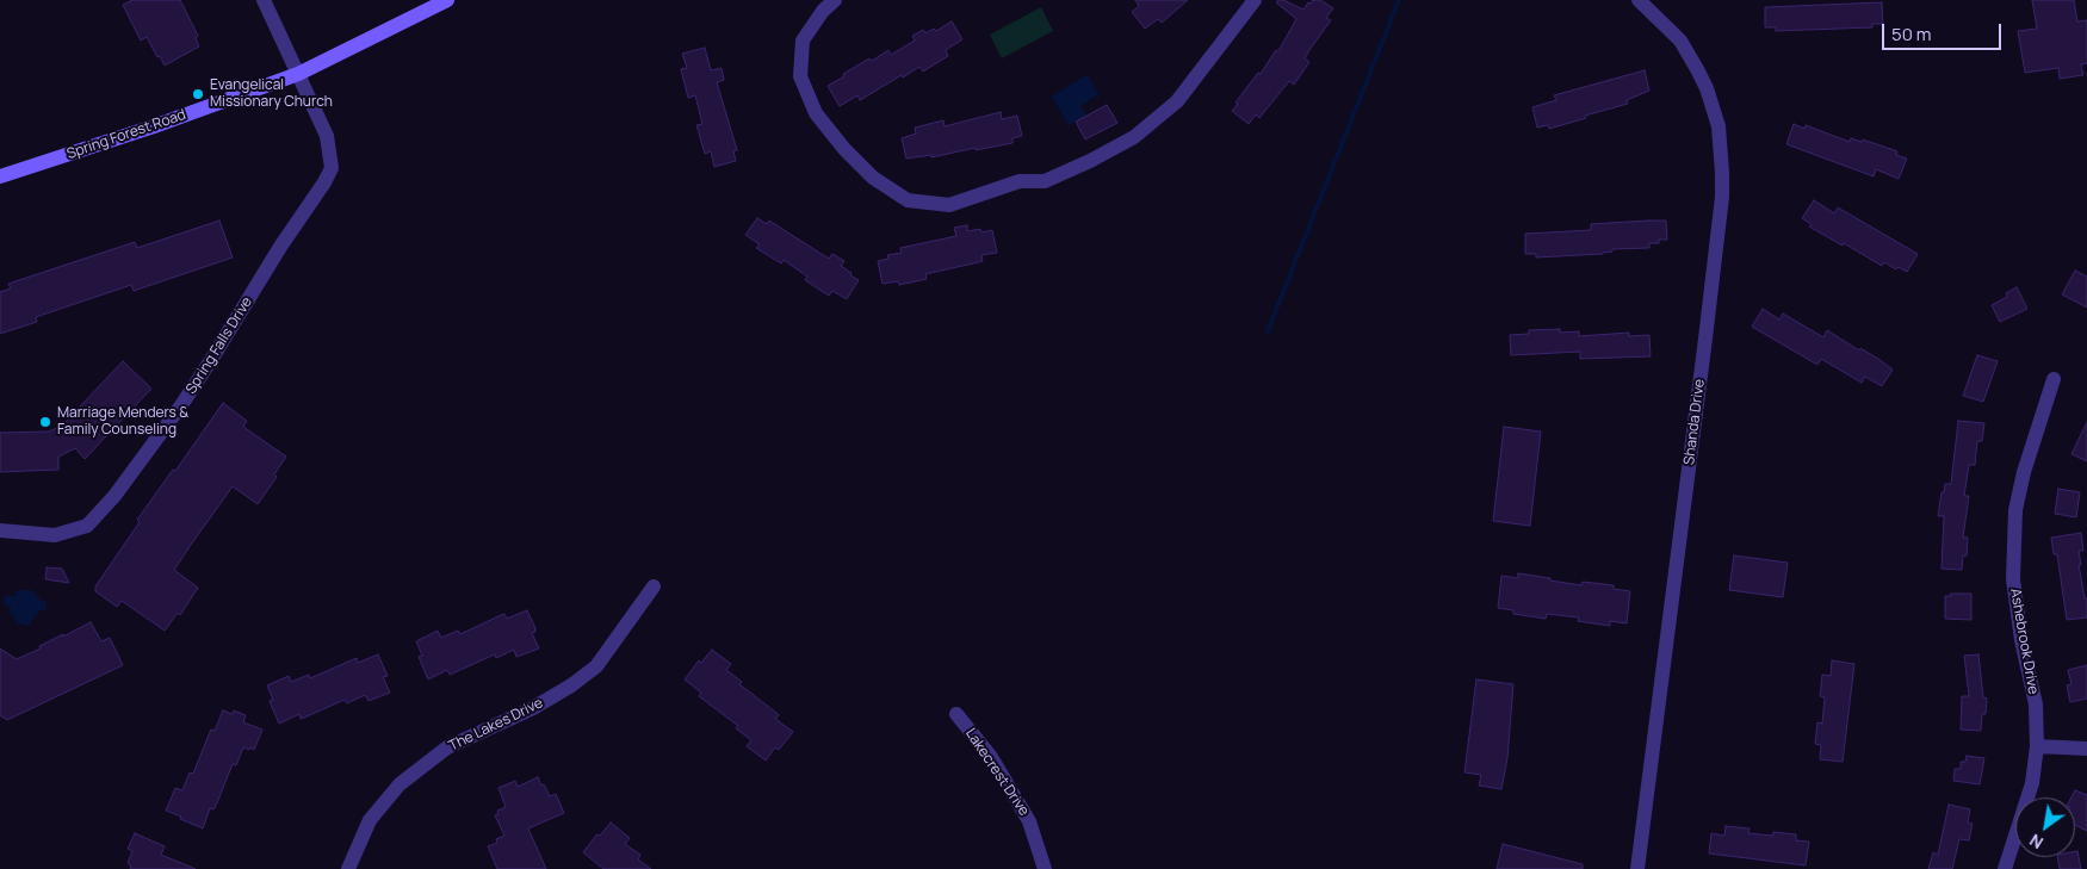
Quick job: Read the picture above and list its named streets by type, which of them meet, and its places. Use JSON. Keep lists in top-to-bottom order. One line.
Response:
{"streets":{"main road":["Spring Forest Road"],"street":["Spring Falls Drive","Shanda Drive","Ashebrook Drive","The Lakes Drive","Lakecrest Drive"]},"crossings":[["Spring Forest Road","Spring Falls Drive"]],"places":["Evangelical Missionary Church","Marriage Menders & Family Counseling"],"scale_bar":"50 m","north":"bottom left"}
